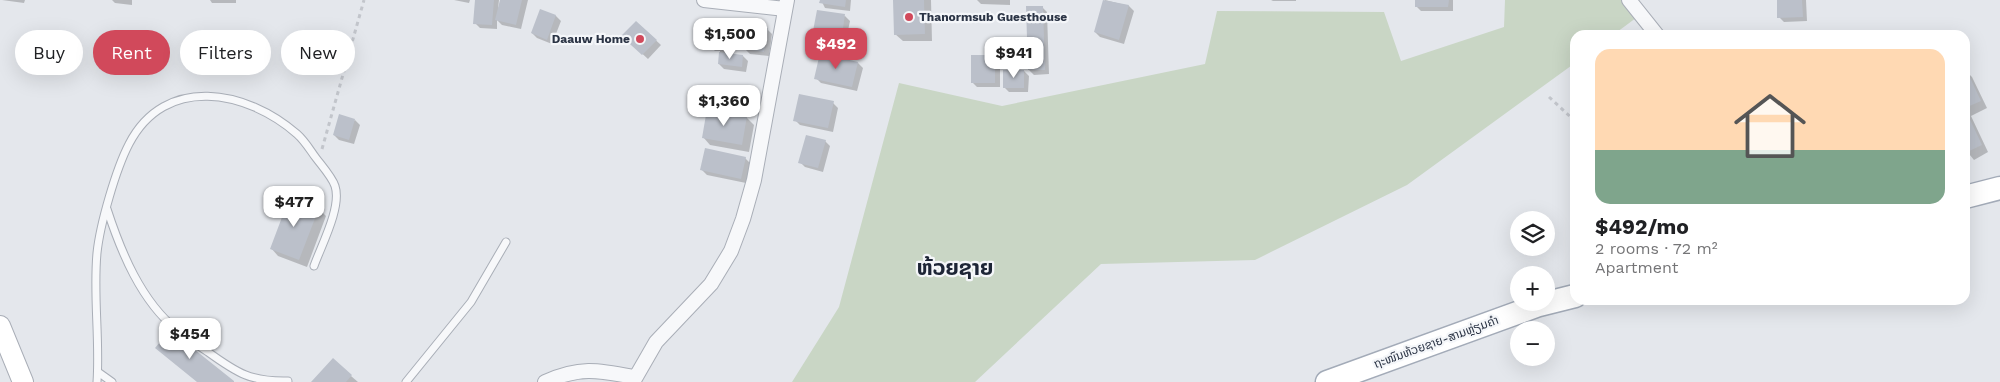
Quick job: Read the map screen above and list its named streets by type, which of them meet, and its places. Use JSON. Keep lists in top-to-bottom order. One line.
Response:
{"streets":{"main road":["ຖະໜົນຫ້ວຍຊາຍ-ສາມຫຼ່ຽມຄຳ"]},"districts":["ຫ້ວຍຊາຍ"],"places":["Thanormsub Guesthouse","Daauw Home"],"page":{"price":["$1,500","$492","$941","$1,360","$477","$454"],"chip":["Buy","Rent","Filters","New"],"list":[{"name":"$492/mo","note":"2 rooms · 72 m² · Apartment"}],"map_buttons":["+","−"]}}
